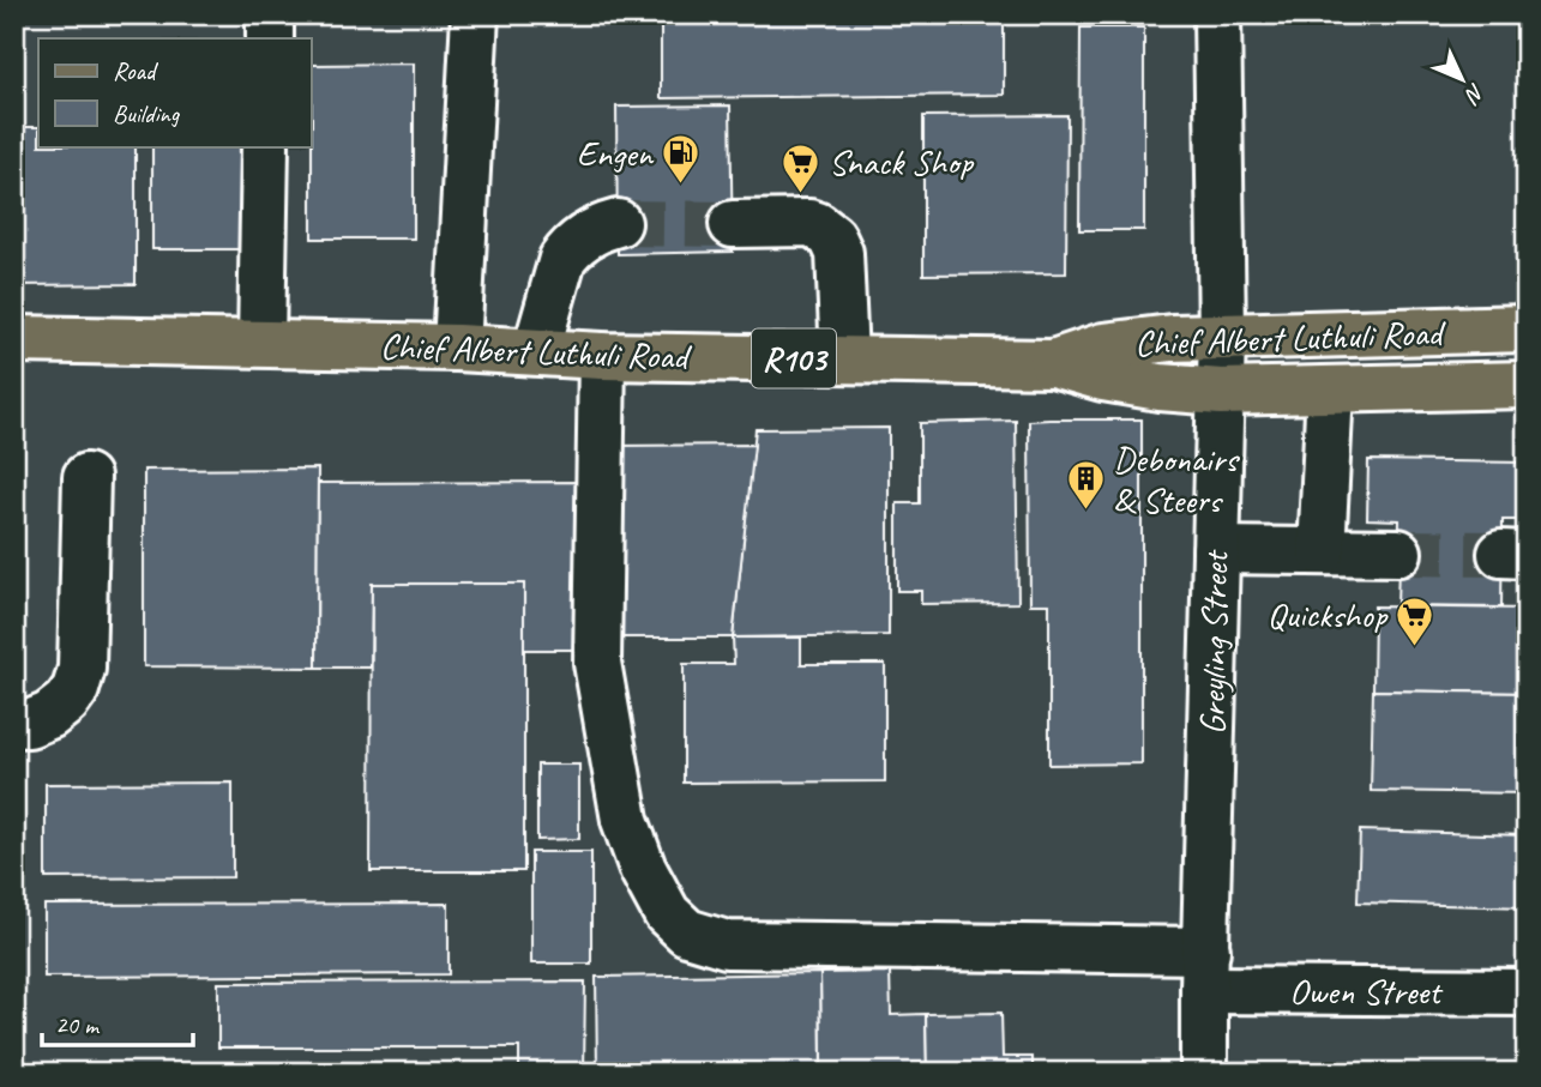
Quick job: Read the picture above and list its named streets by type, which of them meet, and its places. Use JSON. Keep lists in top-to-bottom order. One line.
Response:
{"streets":{"main road":["Chief Albert Luthuli Road","R103"],"street":["Greyling Street","Owen Street"]},"crossings":[["Chief Albert Luthuli Road","Greyling Street"],["Chief Albert Luthuli Road","Owen Street"],["Greyling Street","Owen Street"]],"places":{"fuel station":["Engen"],"supermarket":["Snack Shop","Quickshop"],"building":["Debonairs & Steers"]},"legend":["Road","Building"],"scale_bar":"20 m","north":"bottom right"}
